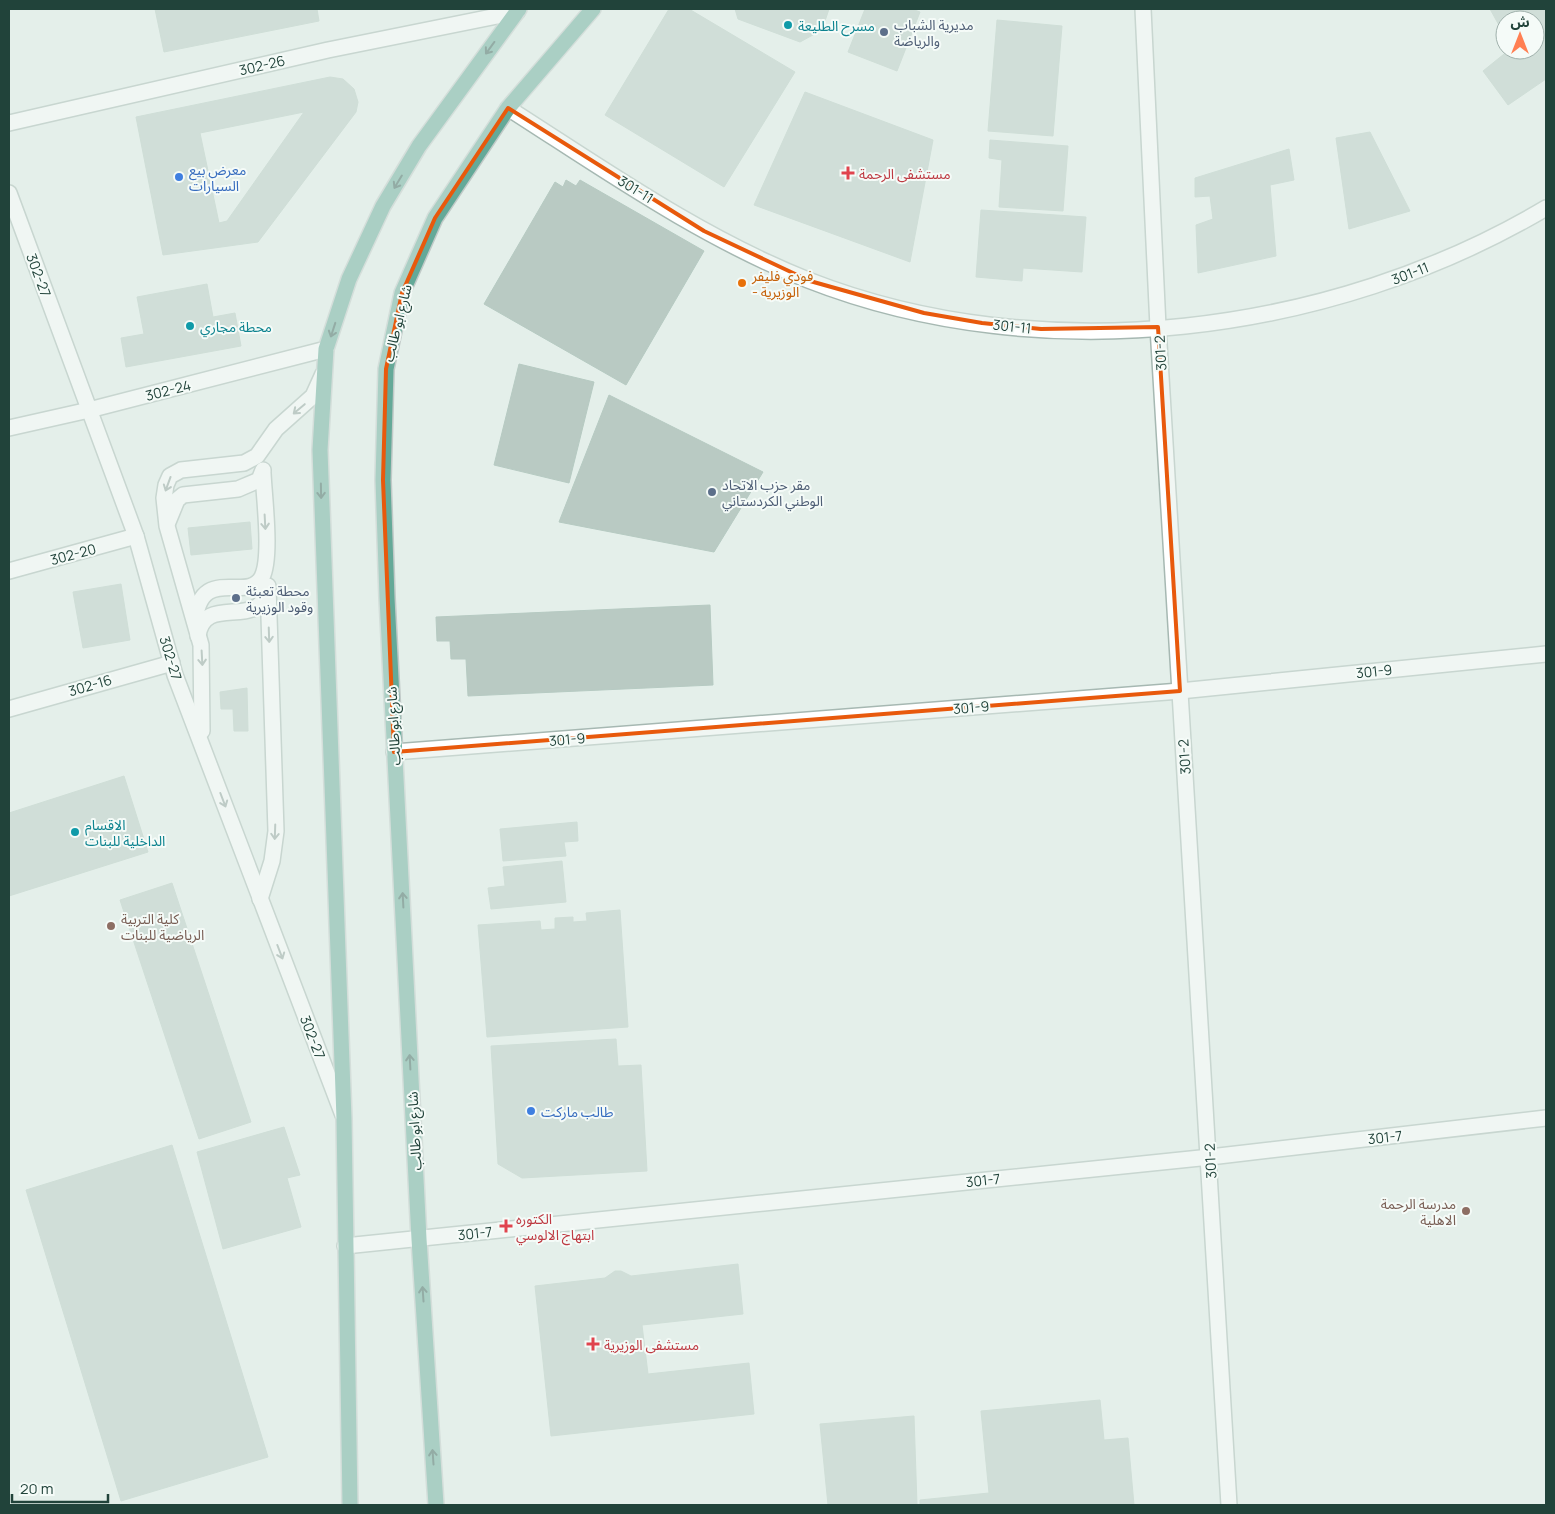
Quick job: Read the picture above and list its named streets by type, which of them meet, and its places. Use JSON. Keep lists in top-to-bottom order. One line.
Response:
{"streets":{"main road":["شارع ابو طالب"],"street":["302-26","301-11","302-27","301-2","302-24","302-20","301-9","302-16","301-7"]},"crossings":[["301-11","شارع ابو طالب"],["301-11","301-2"],["302-27","302-24"],["302-27","302-20"],["302-27","302-16"],["شارع ابو طالب","301-9"],["شارع ابو طالب","301-7"],["301-2","301-9"],["301-2","301-7"]],"places":{"other":["مسرح الطليعة","مديرية الشباب والرياضة","معرض بيع السيارات","فودي فليفر - الوزيرية","محطة مجاري","مقر حزب الاتحاد الوطني الكردستاني","محطة تعبئة وقود الوزيرية","الاقسام الداخلية للبنات","كلية التربية الرياضية للبنات","طالب ماركت","مدرسة الرحمة الاهلية"],"health":["مستشفى الرحمة","الكتوره ابتهاج الالوسي","مستشفى الوزيرية"]},"scale_bar":"20 m","north":"top"}
